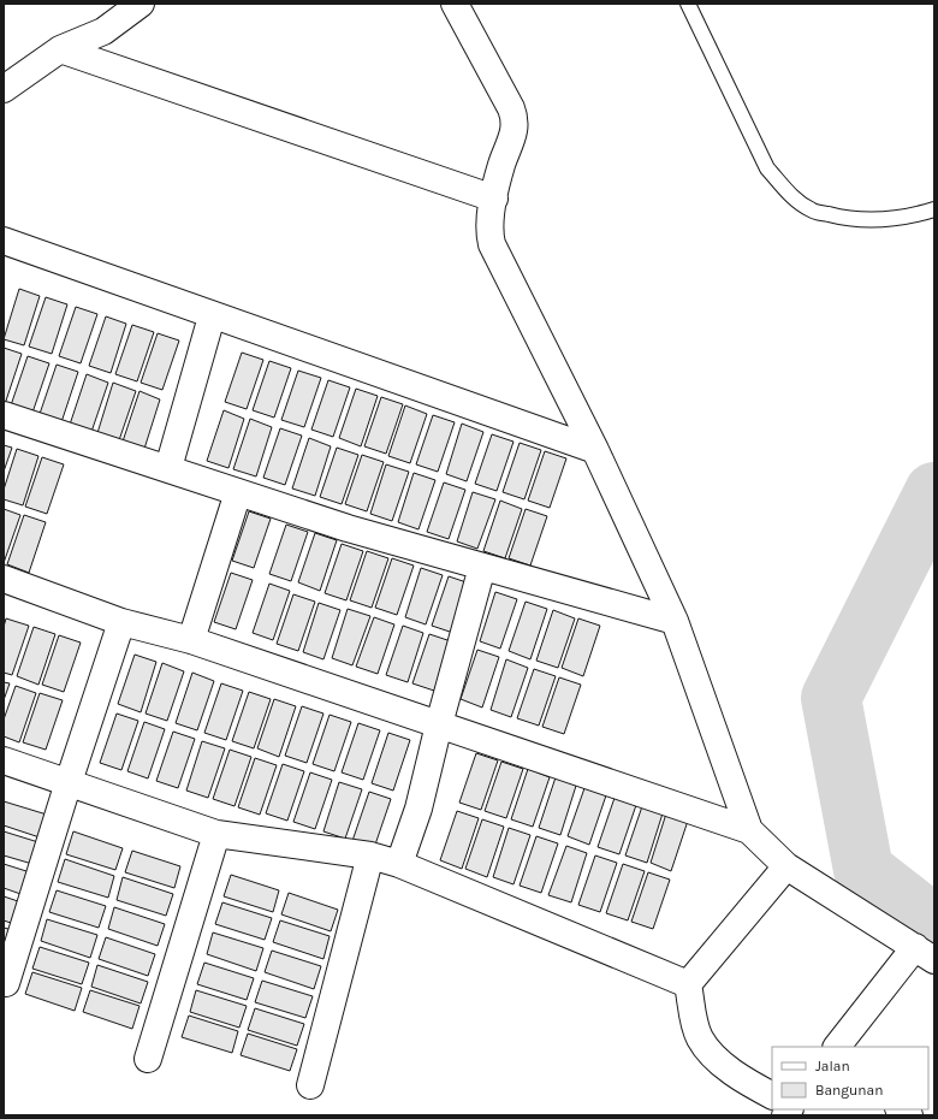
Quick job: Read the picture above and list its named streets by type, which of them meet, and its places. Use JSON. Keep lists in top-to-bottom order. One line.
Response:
{"legend":["Jalan","Bangunan"]}
